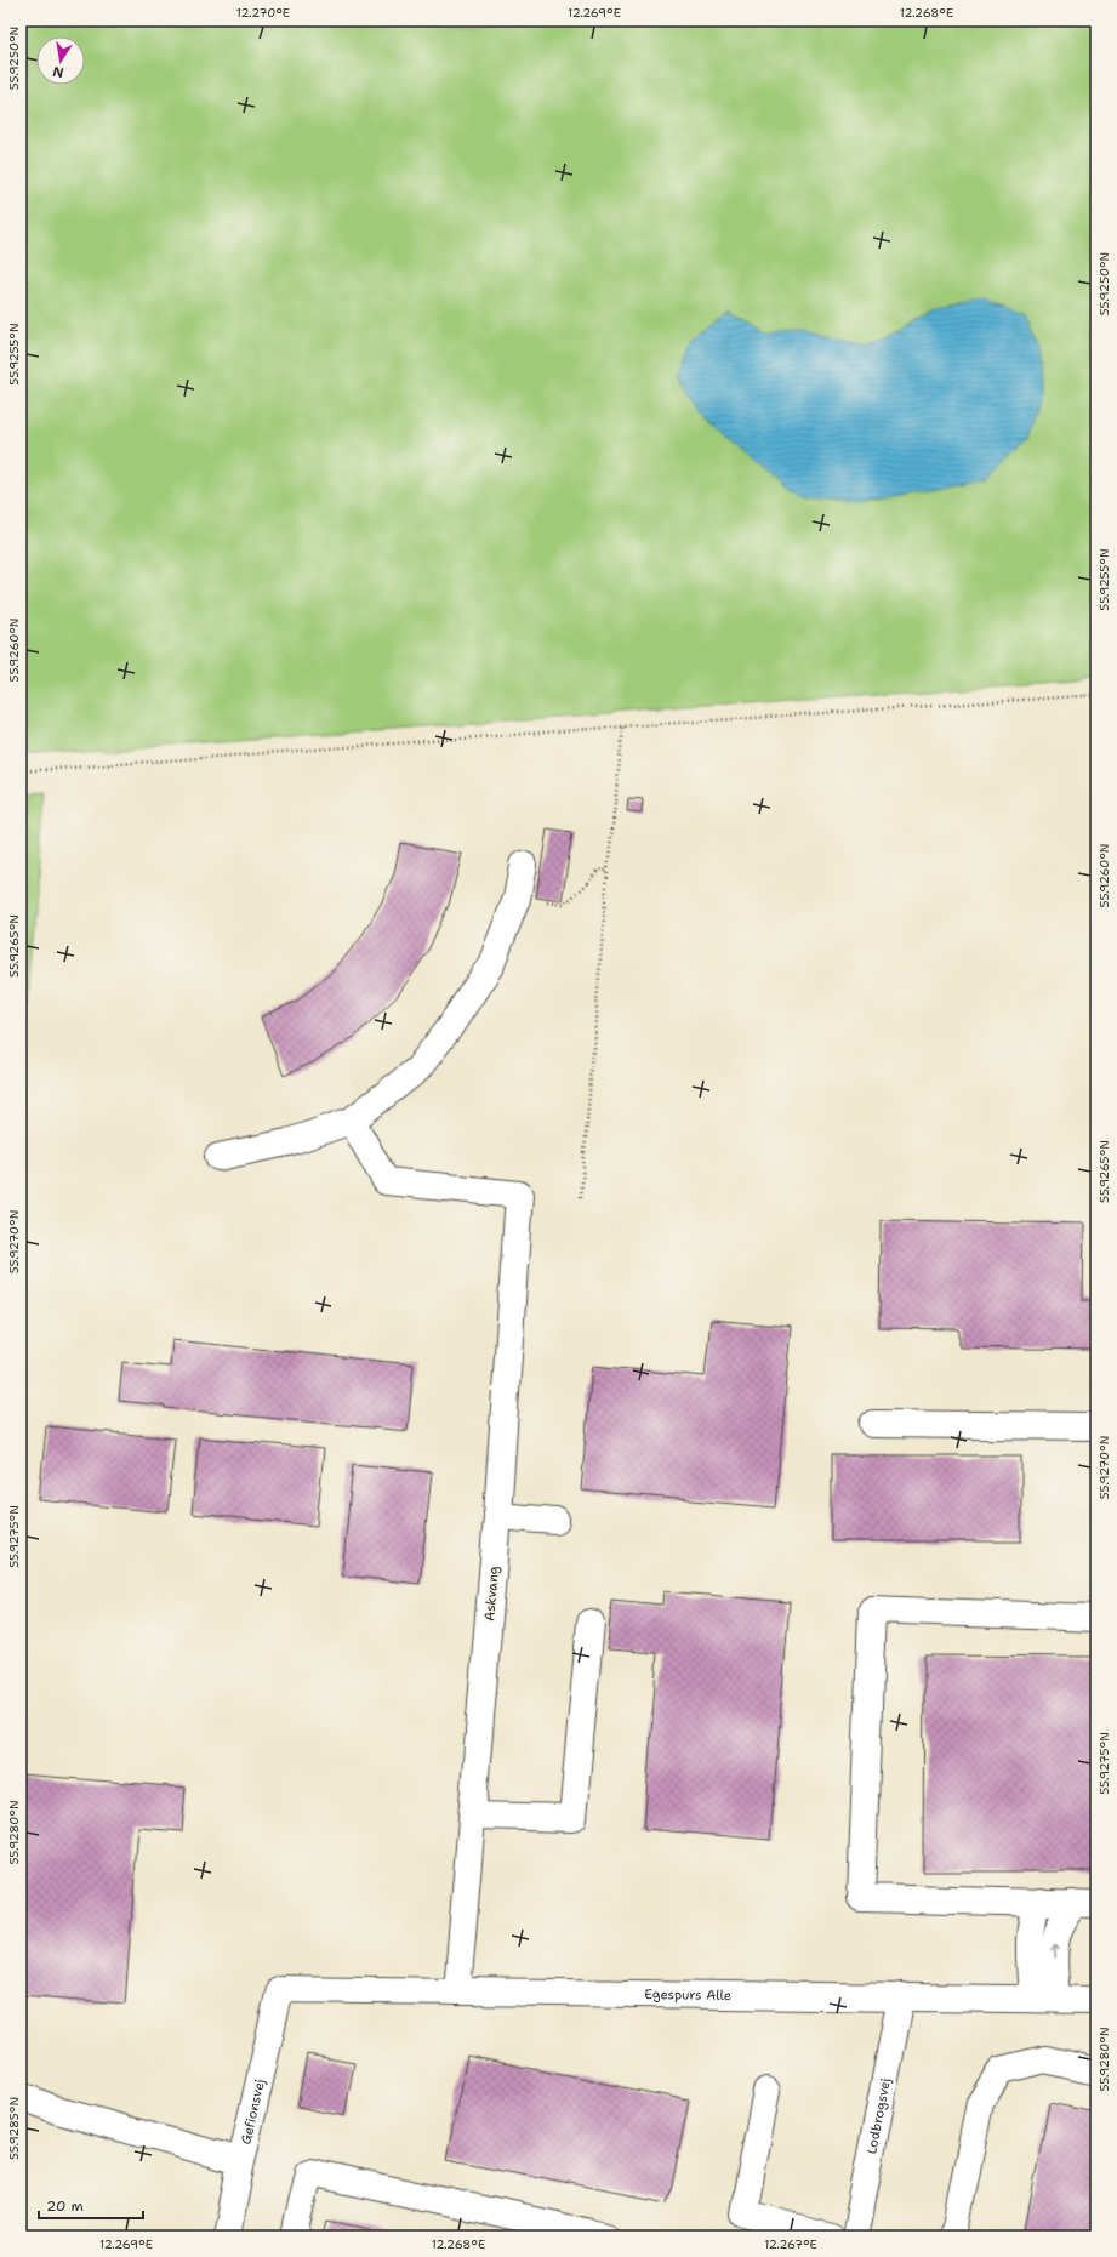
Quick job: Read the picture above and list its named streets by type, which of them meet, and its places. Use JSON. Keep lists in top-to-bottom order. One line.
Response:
{"streets":{"street":["Askvang","Egespurs Alle","Gefionsvej","Lodbrogsvej"]},"crossings":[["Askvang","Egespurs Alle"],["Egespurs Alle","Gefionsvej"],["Egespurs Alle","Lodbrogsvej"]],"scale_bar":"20 m","north":"bottom","coordinates":["12.270°E","12.269°E","12.268°E","55.9250°N","55.9255°N","55.9260°N","55.9265°N","55.9270°N","55.9275°N","55.9280°N","55.9285°N","12.267°E"]}
